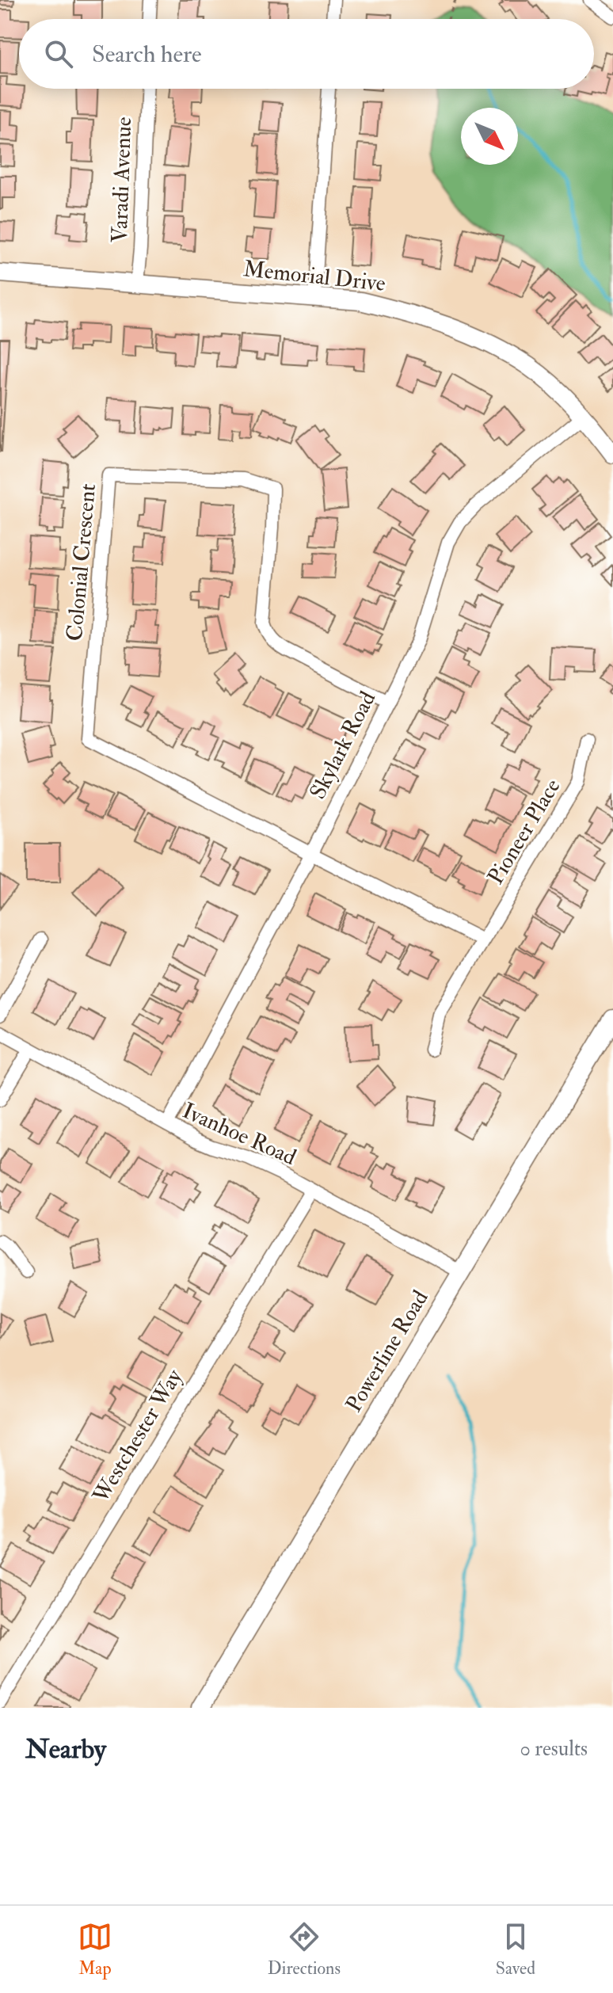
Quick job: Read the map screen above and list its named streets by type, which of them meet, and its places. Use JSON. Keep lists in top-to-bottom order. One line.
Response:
{"streets":{"main road":["Memorial Drive","Powerline Road"],"street":["Varadi Avenue","Colonial Crescent","Skylark Road","Pioneer Place","Ivanhoe Road","Westchester Way"]},"crossings":[["Varadi Avenue","Memorial Drive"],["Memorial Drive","Skylark Road"],["Colonial Crescent","Skylark Road"],["Skylark Road","Ivanhoe Road"],["Ivanhoe Road","Powerline Road"],["Ivanhoe Road","Westchester Way"]],"north":"bottom right","page":{"search":"Search here","heading":["Nearby","0 results"],"nav":["Map","Directions","Saved"]}}
